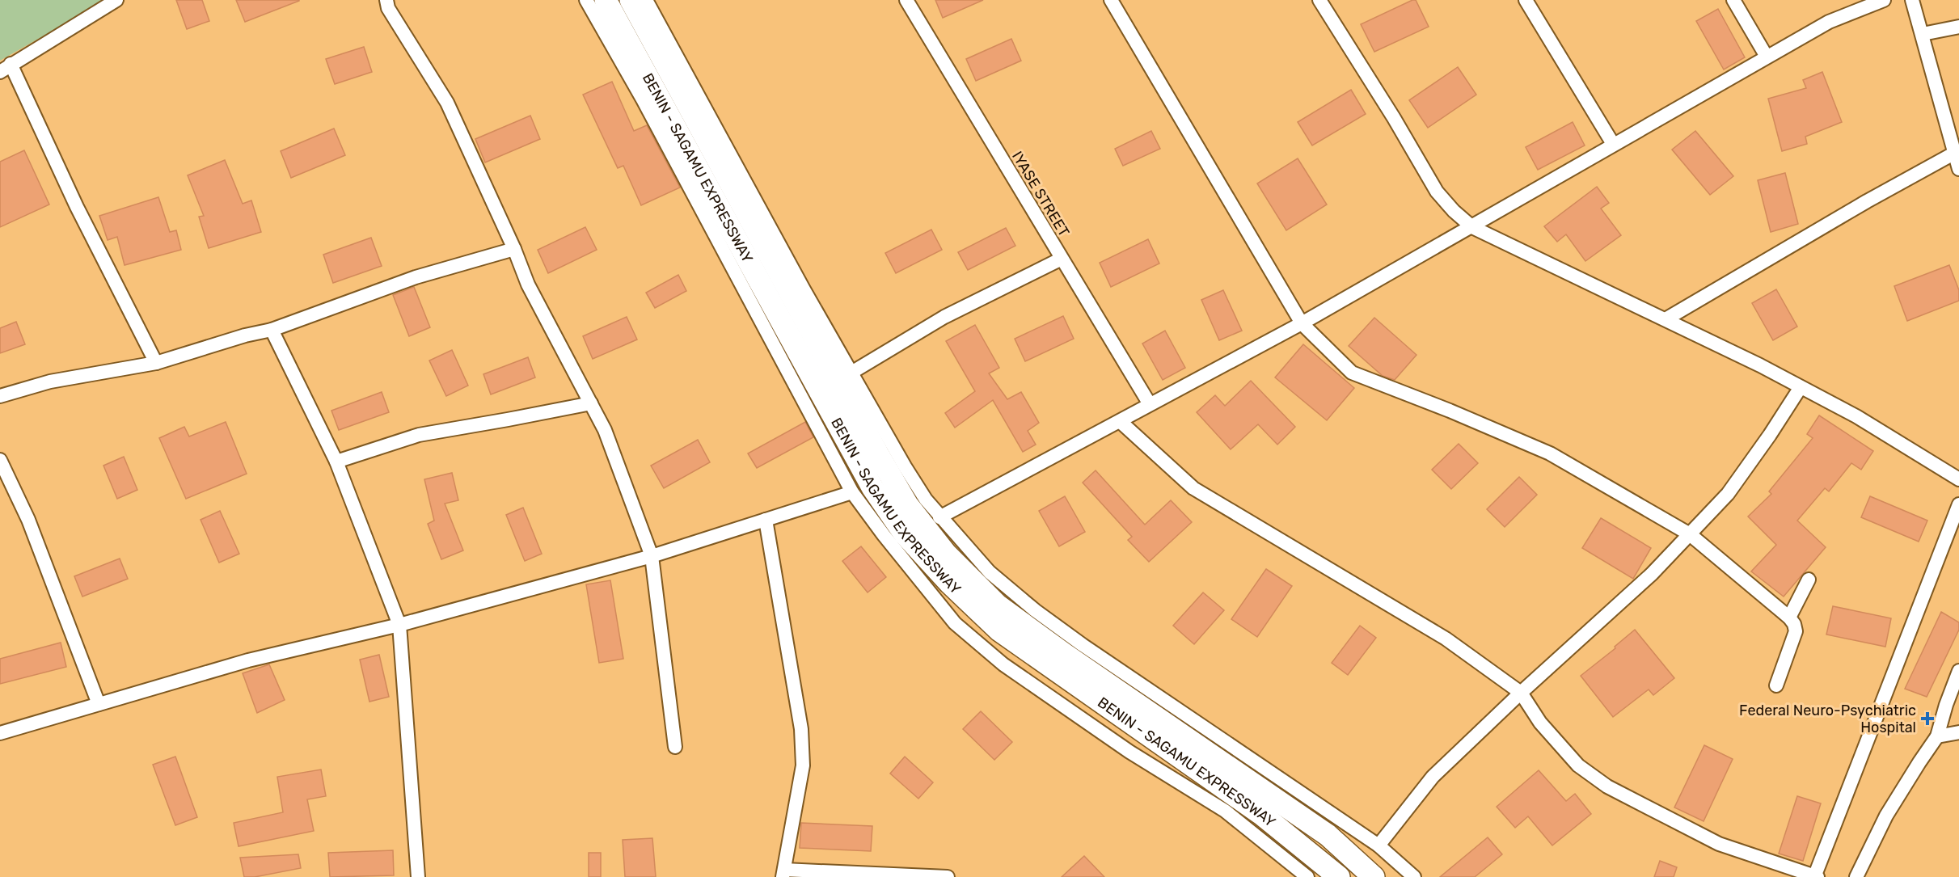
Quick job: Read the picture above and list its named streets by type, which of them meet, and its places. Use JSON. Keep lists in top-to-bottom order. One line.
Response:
{"streets":{"highway":["BENIN - SAGAMU EXPRESSWAY"],"street":["IYASE STREET"]},"places":{"health":["Federal Neuro-Psychiatric Hospital"]}}
